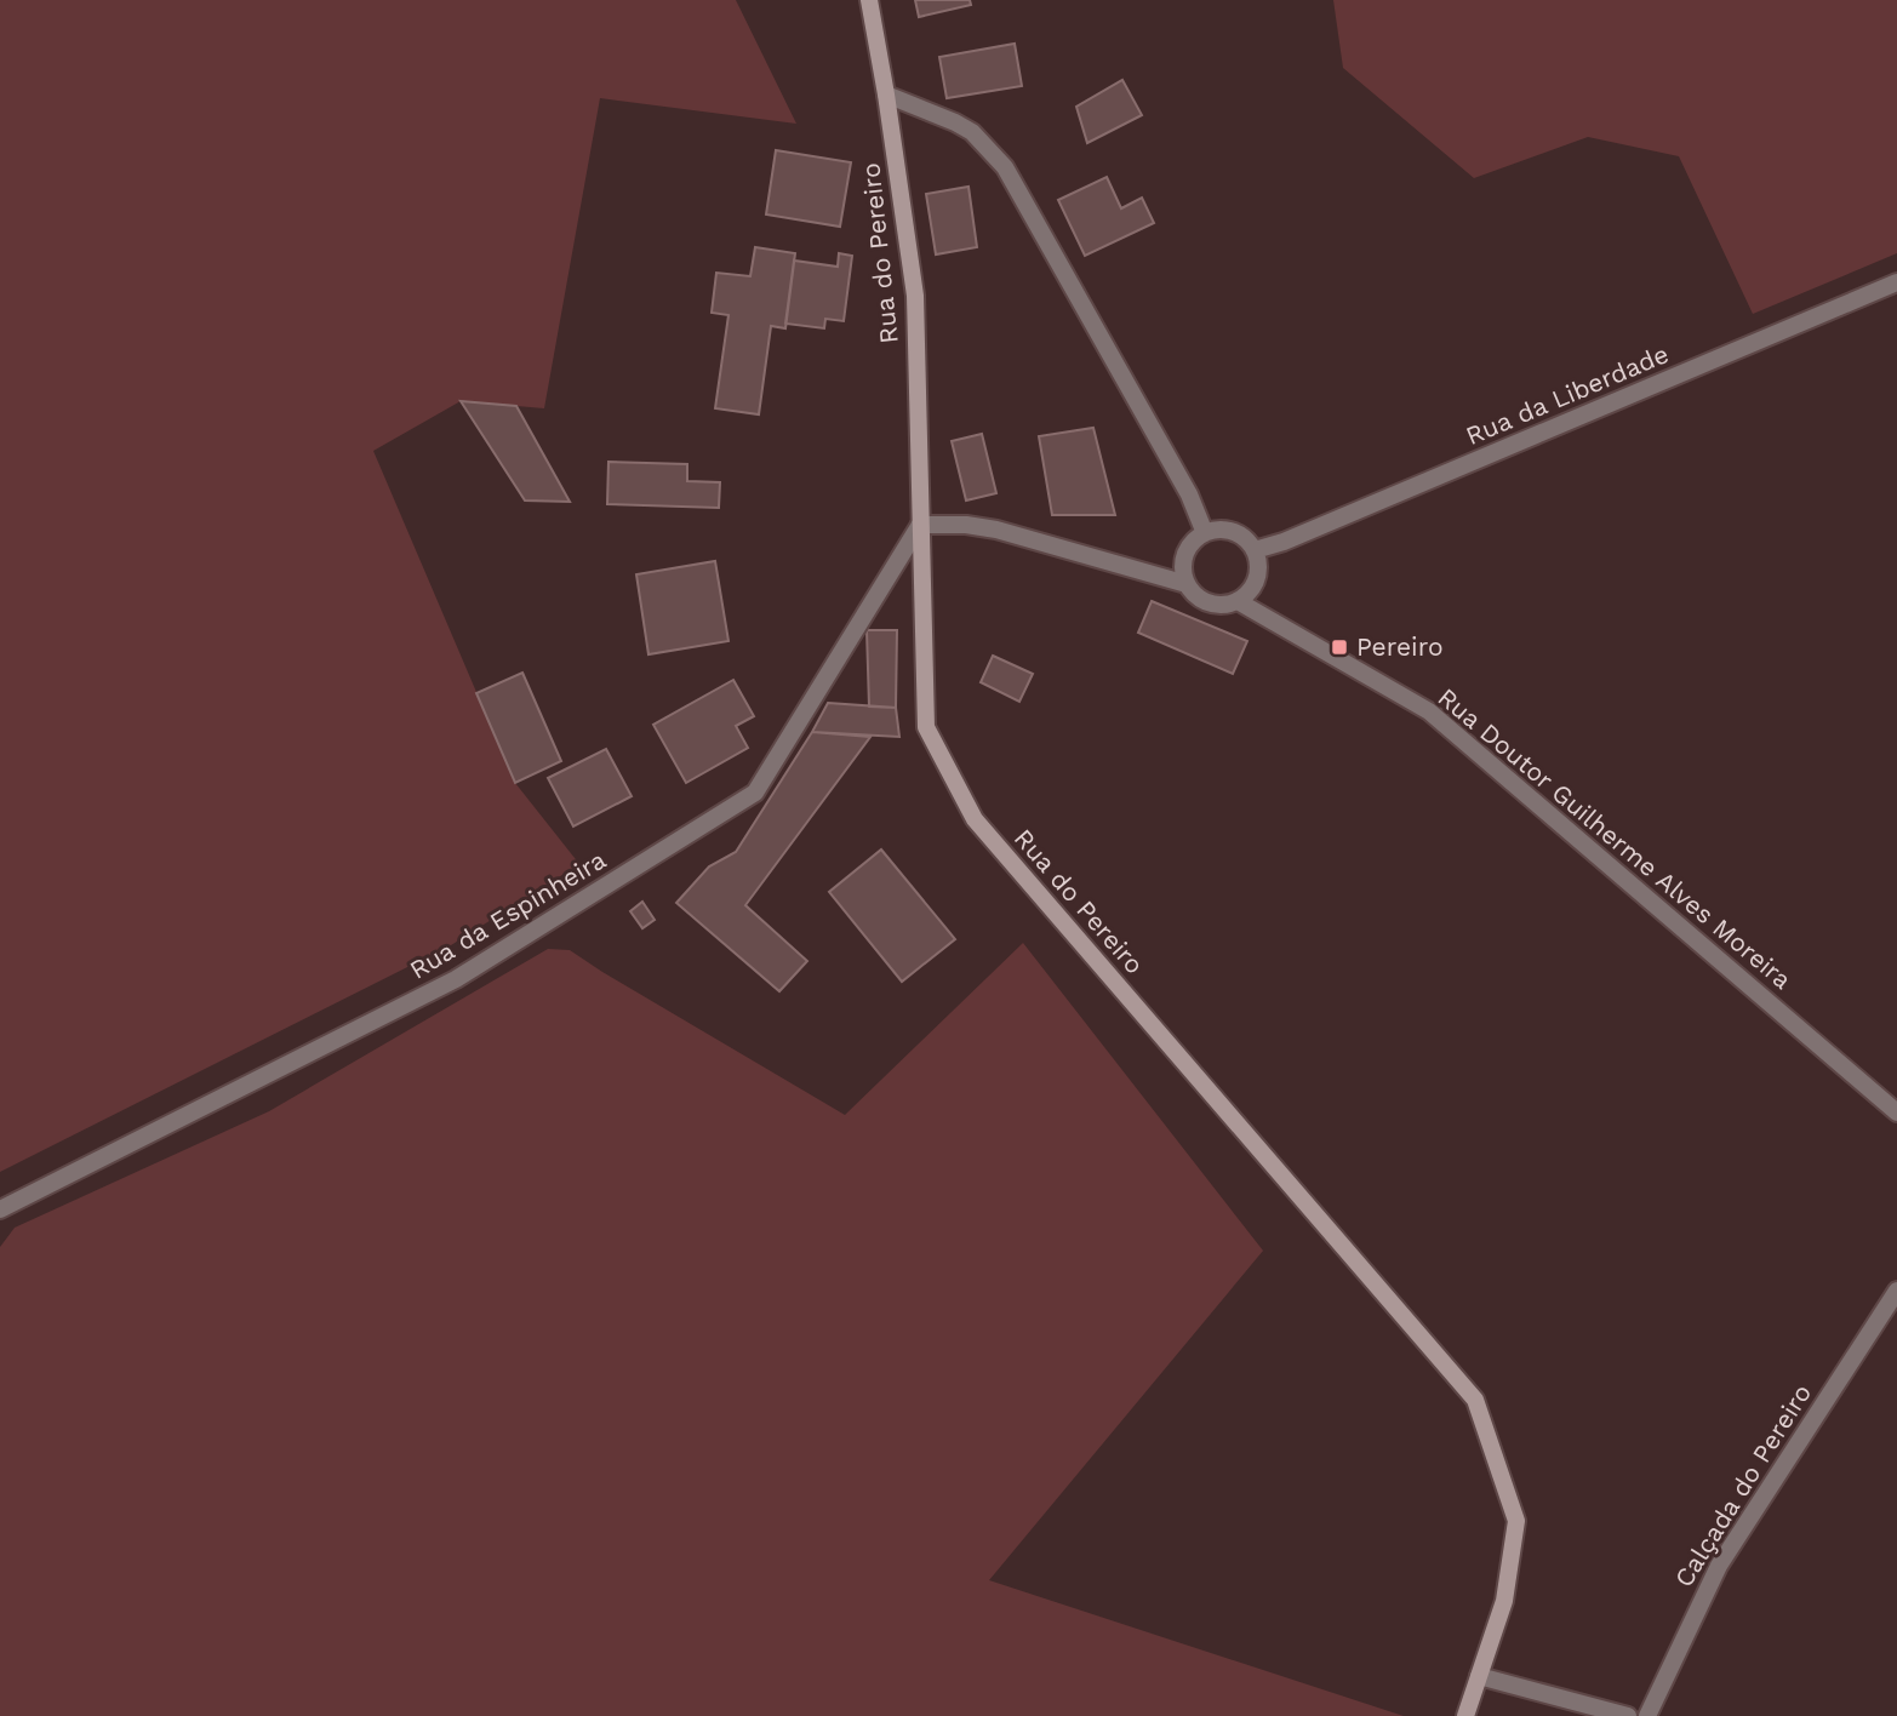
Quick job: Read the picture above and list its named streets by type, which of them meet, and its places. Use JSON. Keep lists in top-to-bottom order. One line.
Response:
{"streets":{"main road":["Rua do Pereiro"],"street":["Rua da Liberdade","Rua Doutor Guilherme Alves Moreira","Rua da Espinheira","Calçada do Pereiro"]},"crossings":[["Rua do Pereiro","Rua da Espinheira"],["Rua da Liberdade","Rua Doutor Guilherme Alves Moreira"]],"places":{"transit":["Pereiro"]}}
